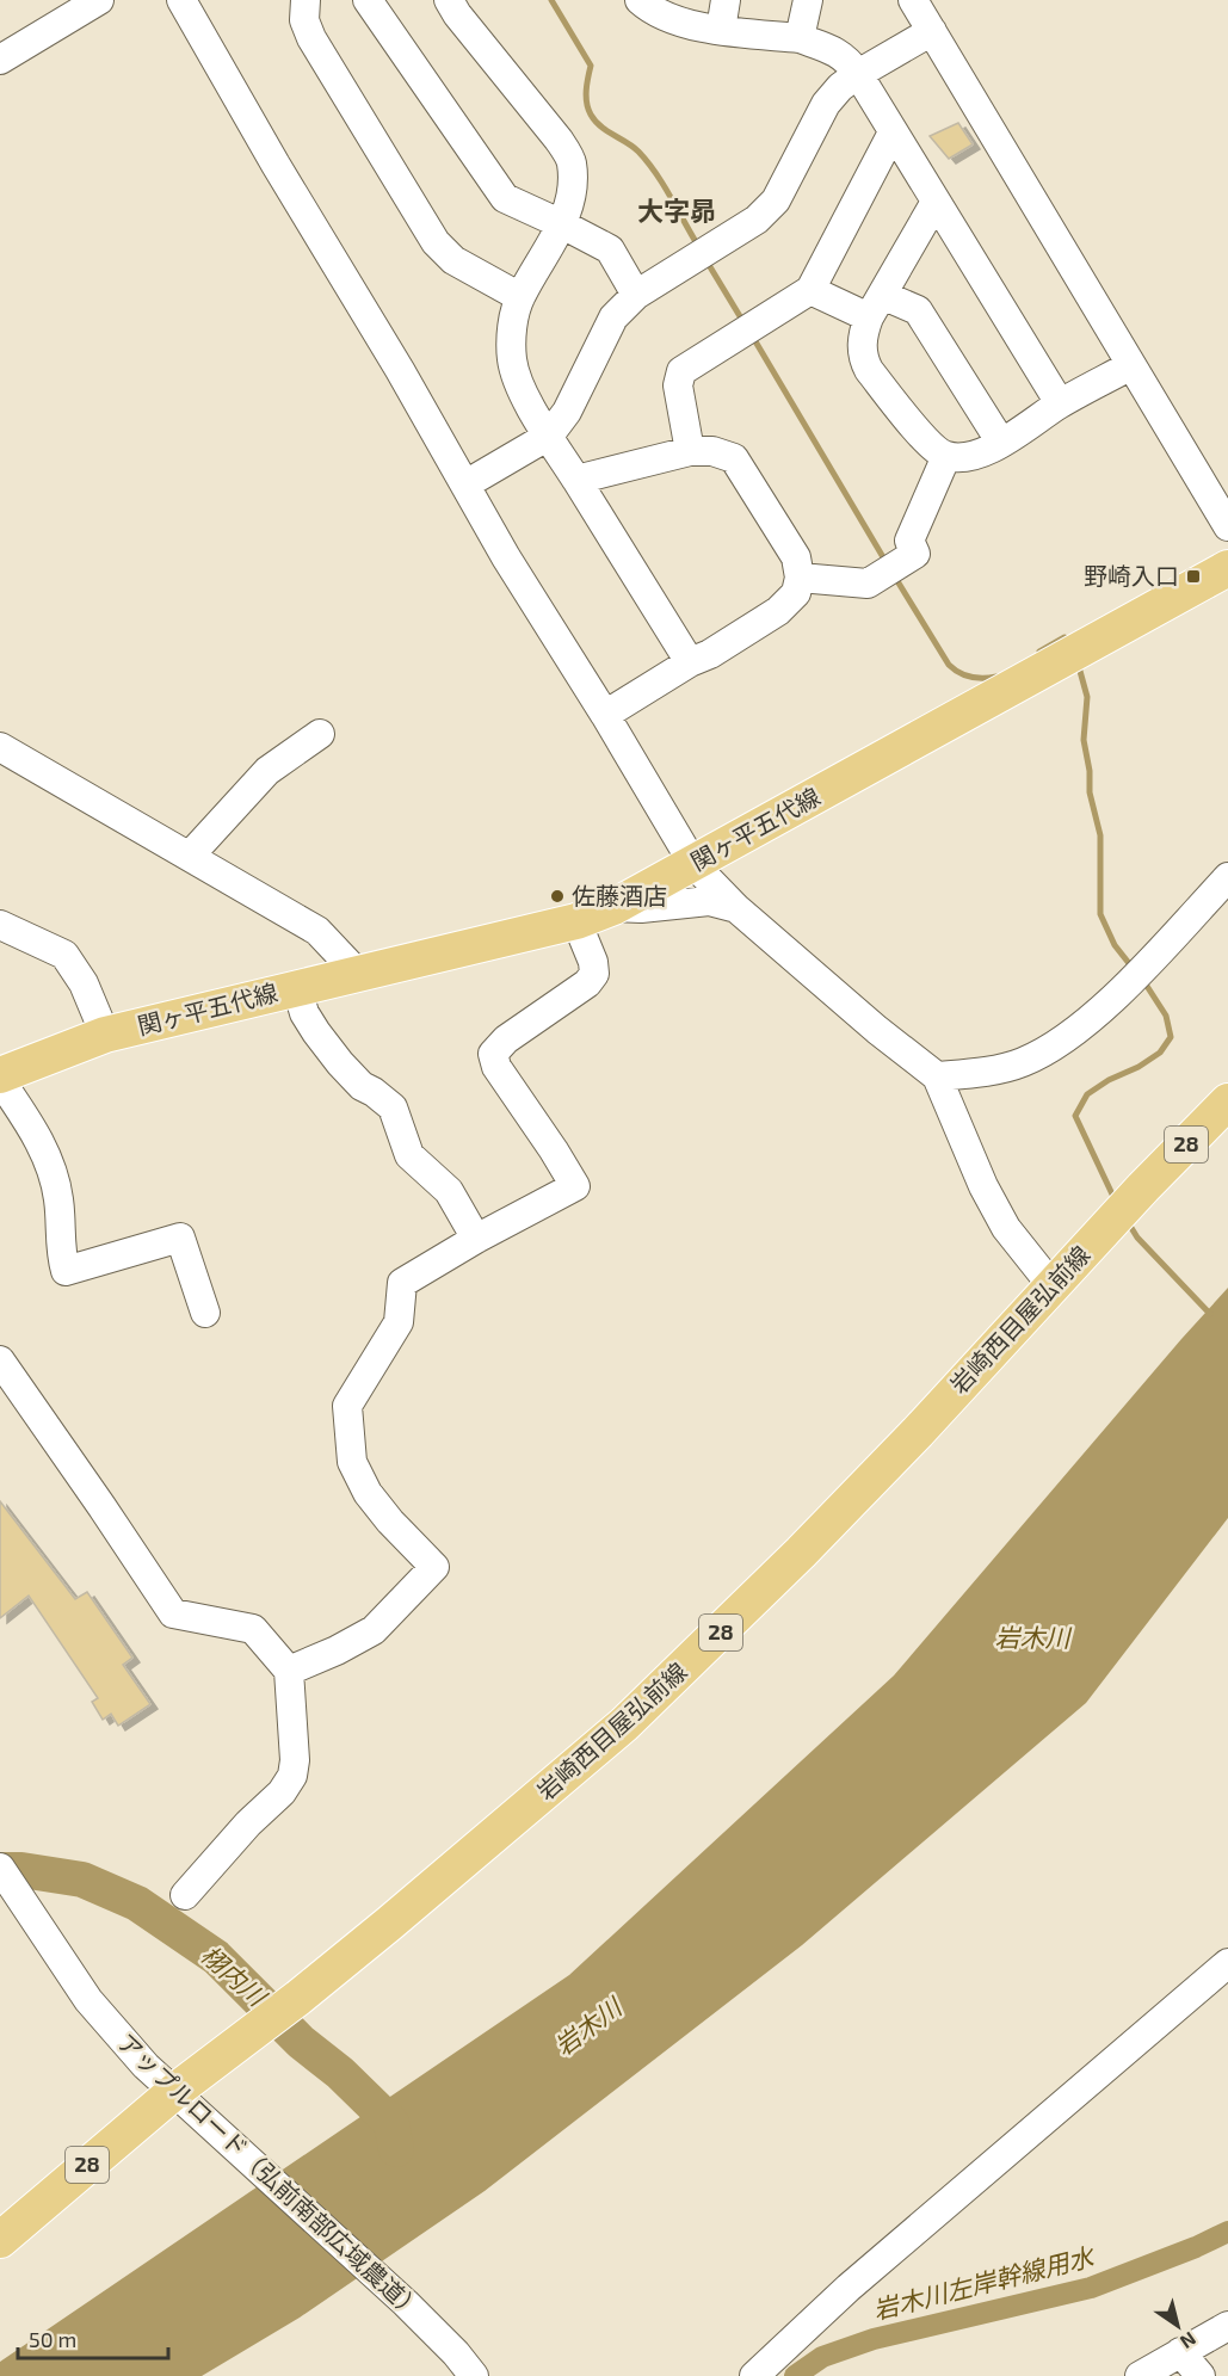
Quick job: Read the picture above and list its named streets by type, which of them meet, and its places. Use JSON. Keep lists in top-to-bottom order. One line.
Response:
{"streets":{"main road":["関ヶ平五代線","28","岩崎西目屋弘前線"],"street":["アップルロード（弘前南部広域農道）"]},"crossings":[["岩崎西目屋弘前線","アップルロード（弘前南部広域農道）"]],"districts":["大字昴"],"water":["岩木川","栩内川","岩木川左岸幹線用水"],"places":{"transit":["野崎入口"],"other":["佐藤酒店"]},"scale_bar":"50 m","north":"bottom right"}
